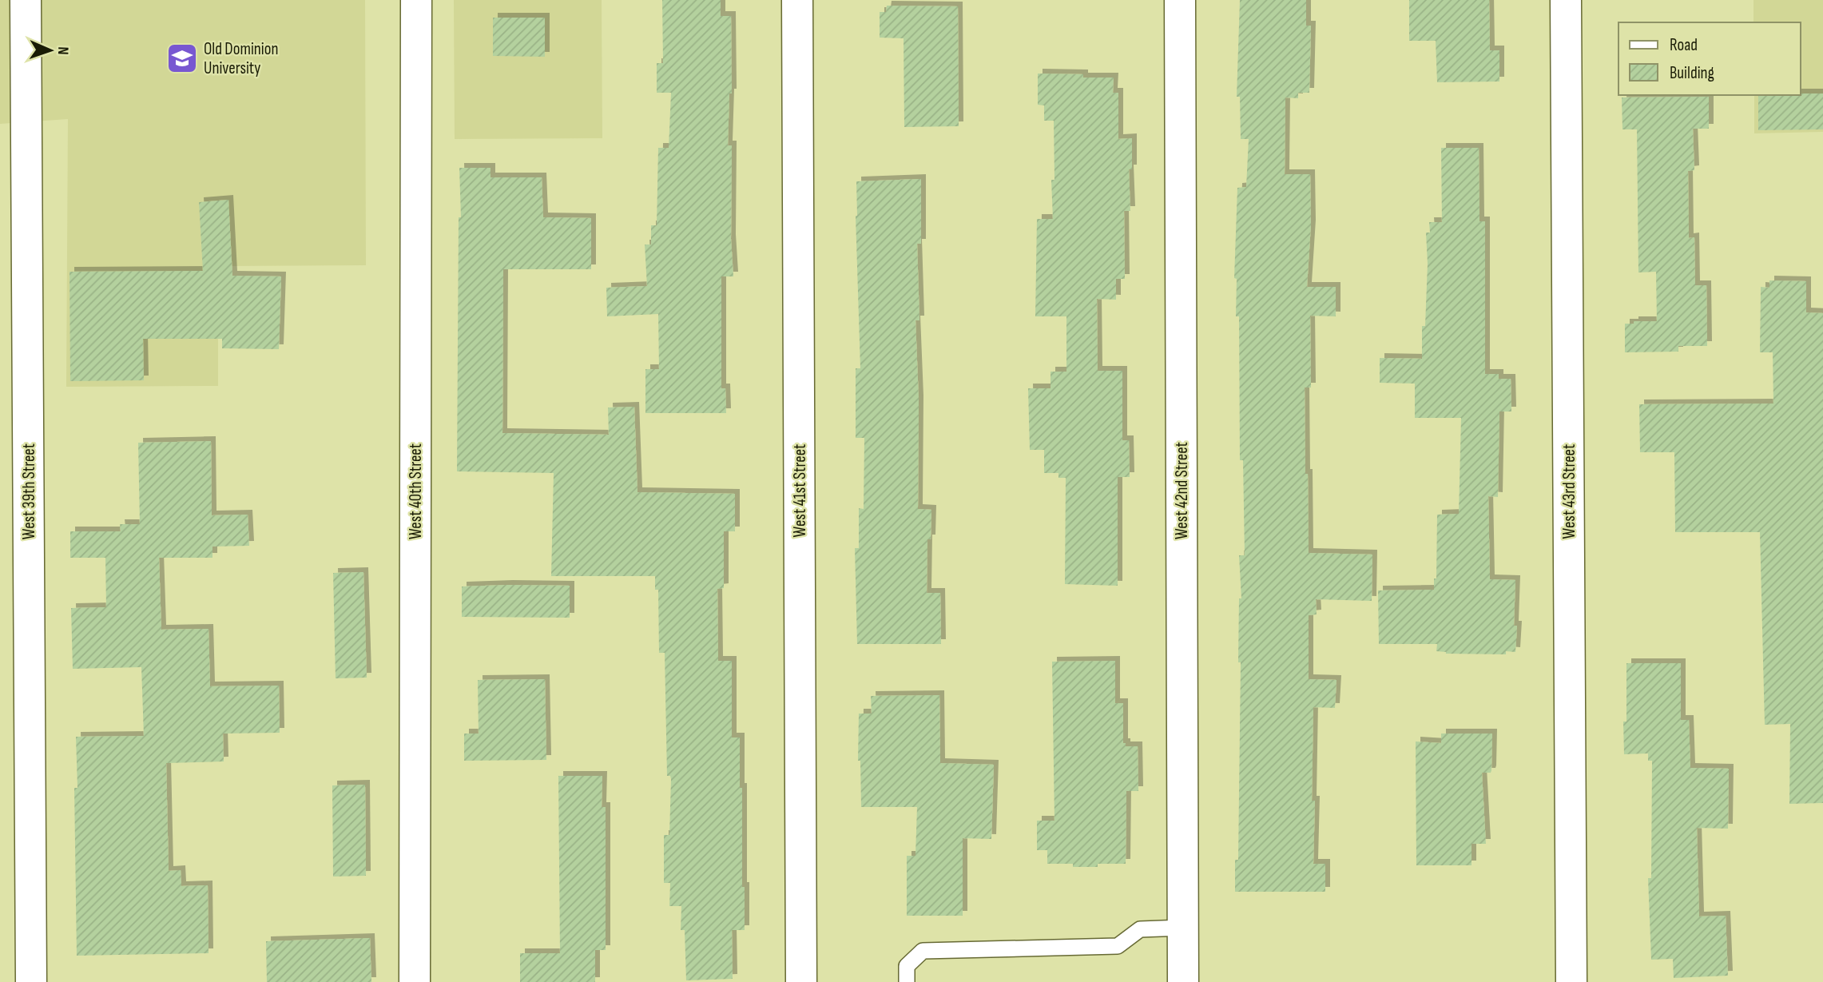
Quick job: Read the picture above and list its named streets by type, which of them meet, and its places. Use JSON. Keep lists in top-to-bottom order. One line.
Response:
{"streets":{"street":["West 41st Street","West 42nd Street","West 39th Street","West 40th Street","West 43rd Street"]},"places":{"school or university":["Old Dominion University"]},"legend":["Road","Building"],"north":"right"}
